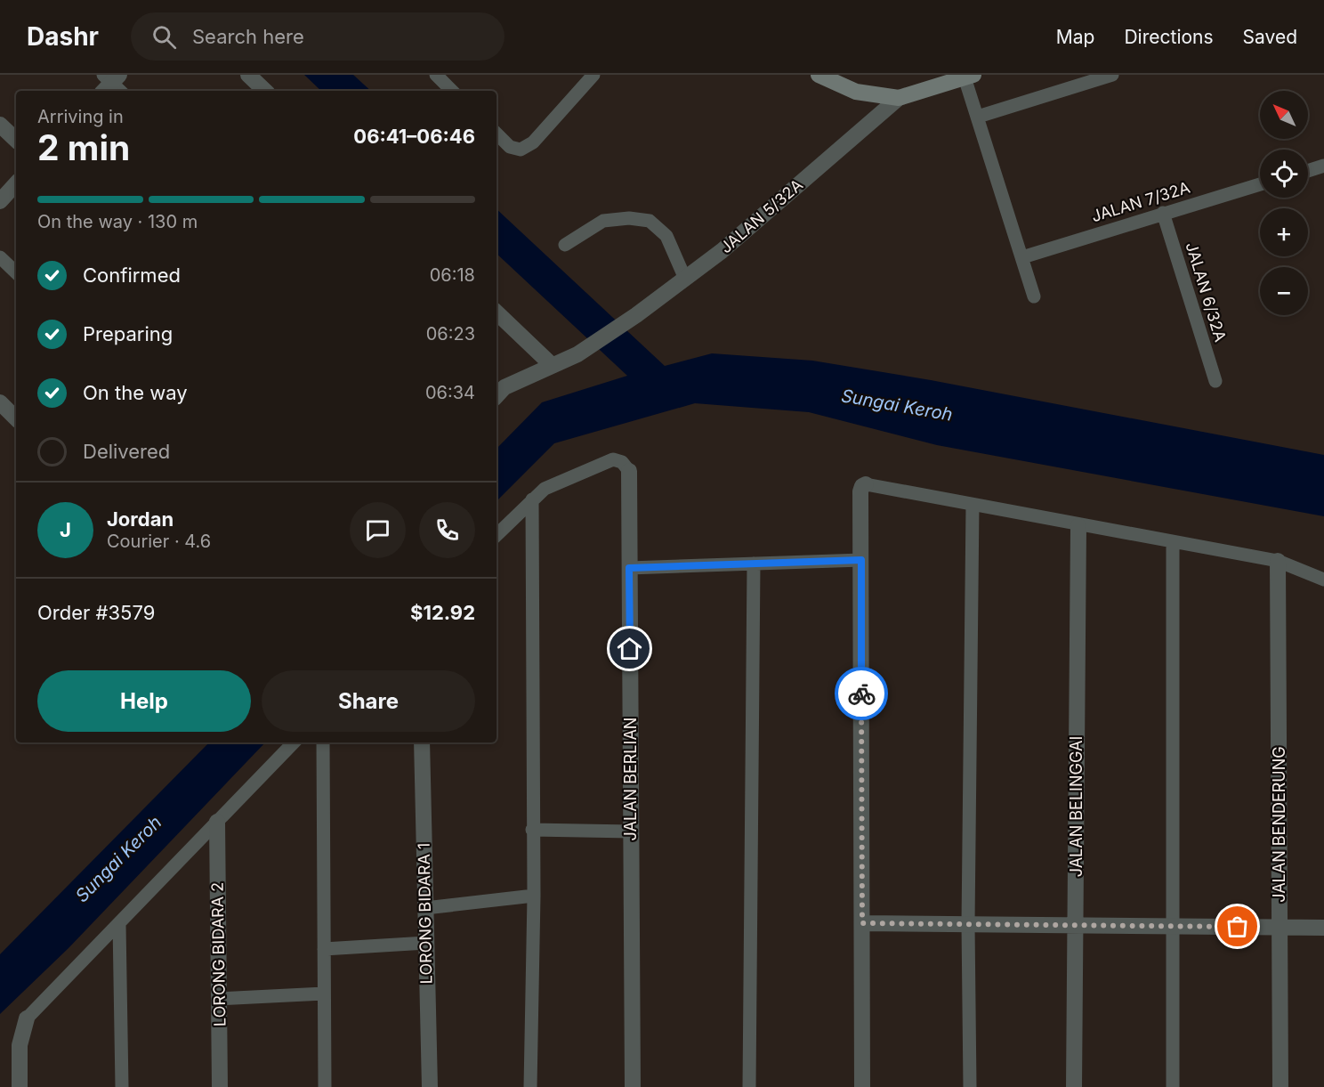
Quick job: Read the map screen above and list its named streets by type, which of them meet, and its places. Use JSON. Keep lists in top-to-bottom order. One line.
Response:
{"streets":{"street":["JALAN 5/32A","JALAN BERLIAN","JALAN BELINGGAI","JALAN BENDERUNG","LORONG BIDARA 1","LORONG BIDARA 2"],"lane":["JALAN 7/32A","JALAN 6/32A"]},"crossings":[["JALAN 7/32A","JALAN 6/32A"]],"water":["Sungai Keroh"],"north":"top left","page":{"header":"Dashr","search":"Search here","nav":["Map","Directions","Saved"],"map_buttons":["+","−"],"heading":["2 min","Arriving in","06:41–06:46"],"panel":["Jordan","Courier · 4.6","Order #3579","$12.92"],"bar":"On the way · 130 m","list":[["Confirmed","06:18"],["Preparing","06:23"],["On the way","06:34"],"Delivered"],"round":"J","buttons":["Help","Share"]}}
